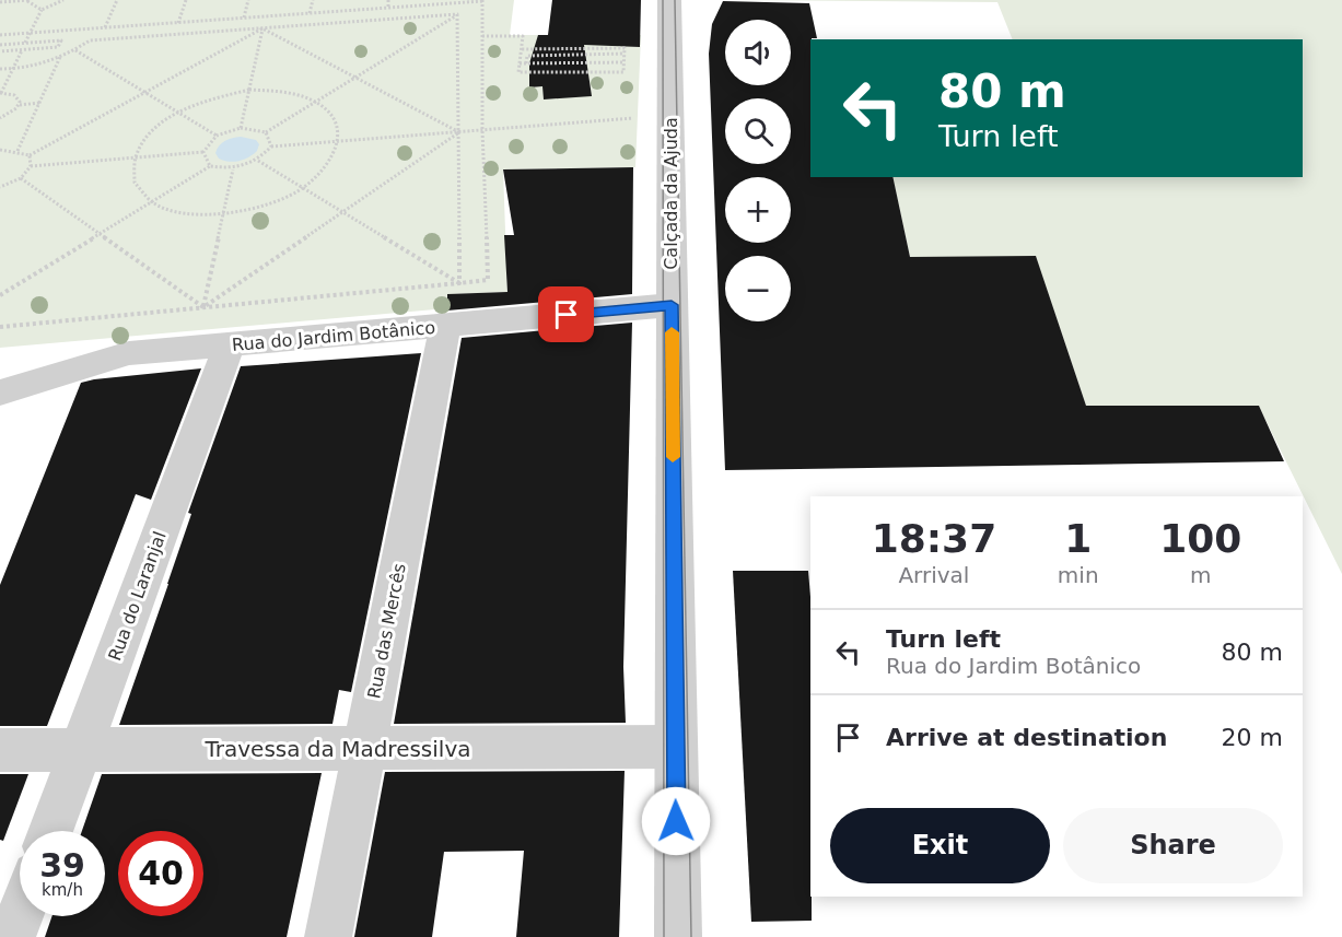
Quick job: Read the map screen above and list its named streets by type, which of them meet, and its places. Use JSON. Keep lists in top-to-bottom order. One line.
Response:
{"streets":{"street":["Calçada da Ajuda","Rua do Jardim Botânico","Rua do Laranjal","Rua das Mercês","Travessa da Madressilva"]},"crossings":[["Calçada da Ajuda","Rua do Jardim Botânico"],["Calçada da Ajuda","Travessa da Madressilva"],["Rua do Jardim Botânico","Rua do Laranjal"],["Rua do Jardim Botânico","Rua das Mercês"],["Rua do Laranjal","Travessa da Madressilva"],["Rua das Mercês","Travessa da Madressilva"]],"page":{"map_buttons":["+","−"],"turn":["80 m","Turn left"],"eta":["18:37","Arrival","1","min","100","m"],"list":[{"name":"Turn left","note":"Rua do Jardim Botânico","value":"80 m"},{"name":"Arrive at destination","value":"20 m"}],"buttons":["Exit","Share"],"speed":"39 km/h","limit":"40"}}
